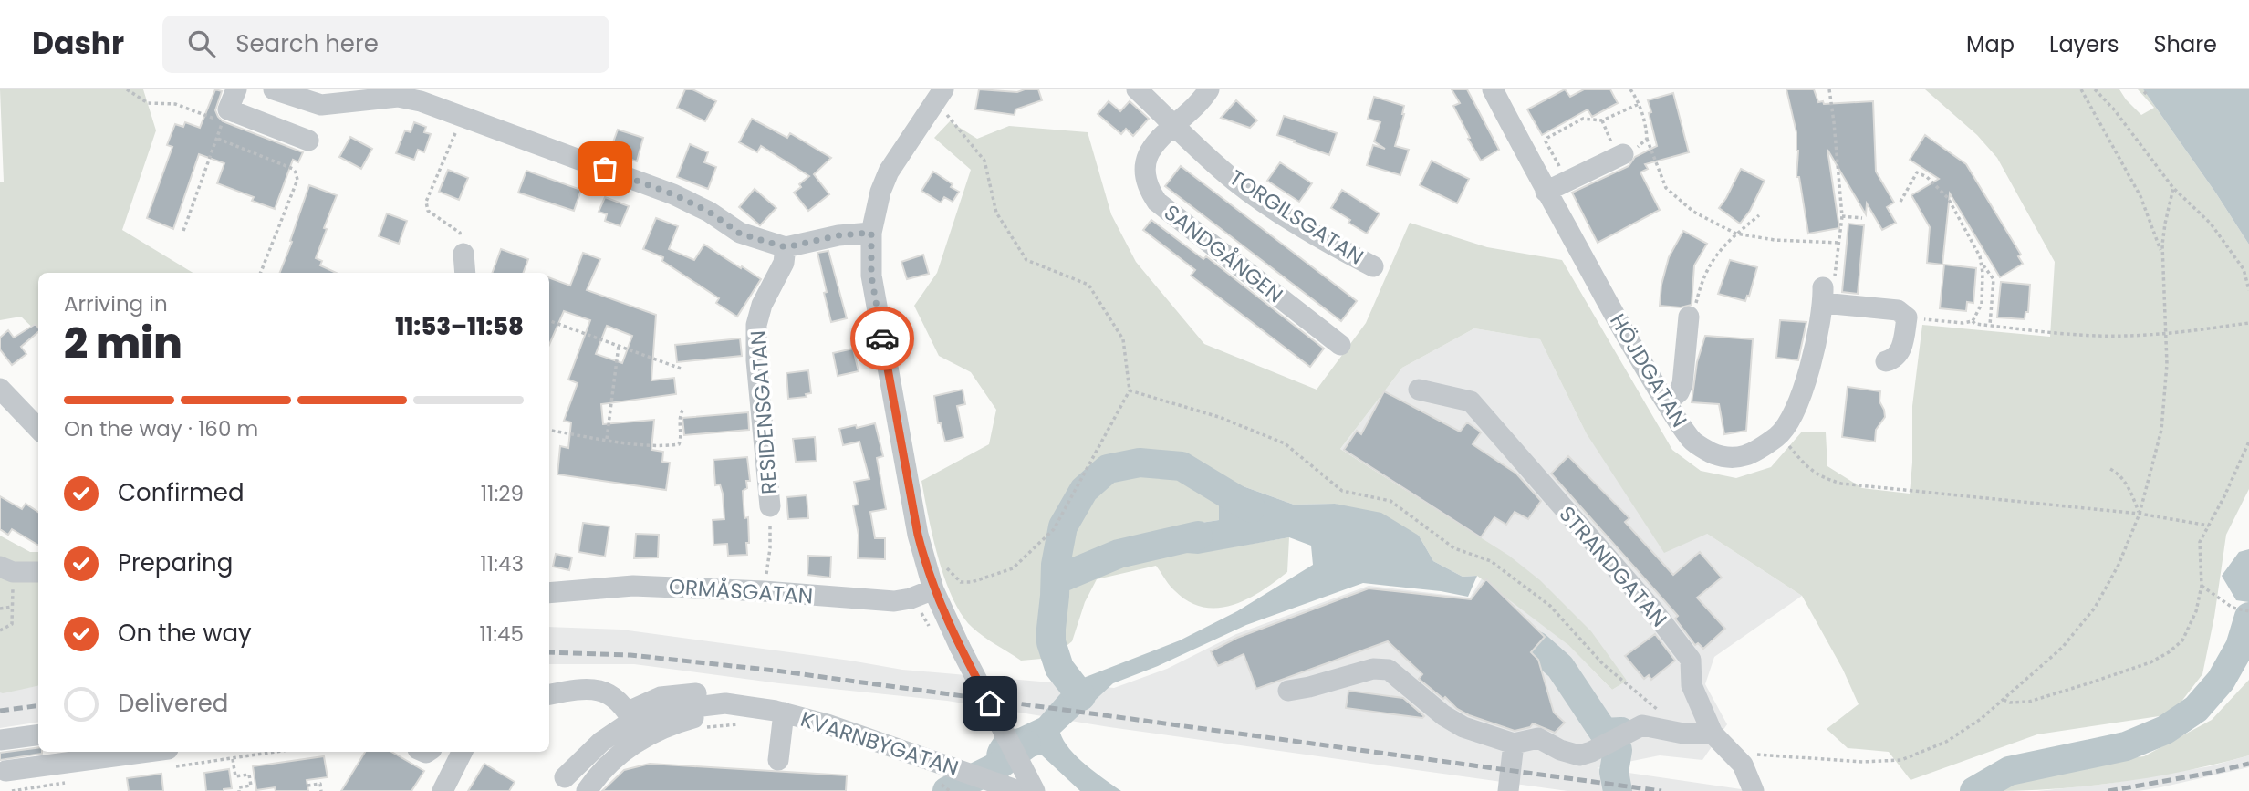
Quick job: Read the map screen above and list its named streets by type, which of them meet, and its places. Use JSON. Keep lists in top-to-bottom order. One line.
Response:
{"streets":{"street":["TORGILSGATAN","SANDGÅNGEN","HÖJDGATAN","RESIDENSGATAN","STRANDGATAN","ORMÅSGATAN","KVARNBYGATAN"]},"crossings":[["TORGILSGATAN","SANDGÅNGEN"]],"page":{"header":"Dashr","search":"Search here","nav":["Map","Layers","Share"],"heading":["2 min","Arriving in","11:53–11:58"],"bar":"On the way · 160 m","list":[["Confirmed","11:29"],["Preparing","11:43"],["On the way","11:45"],"Delivered"]}}
